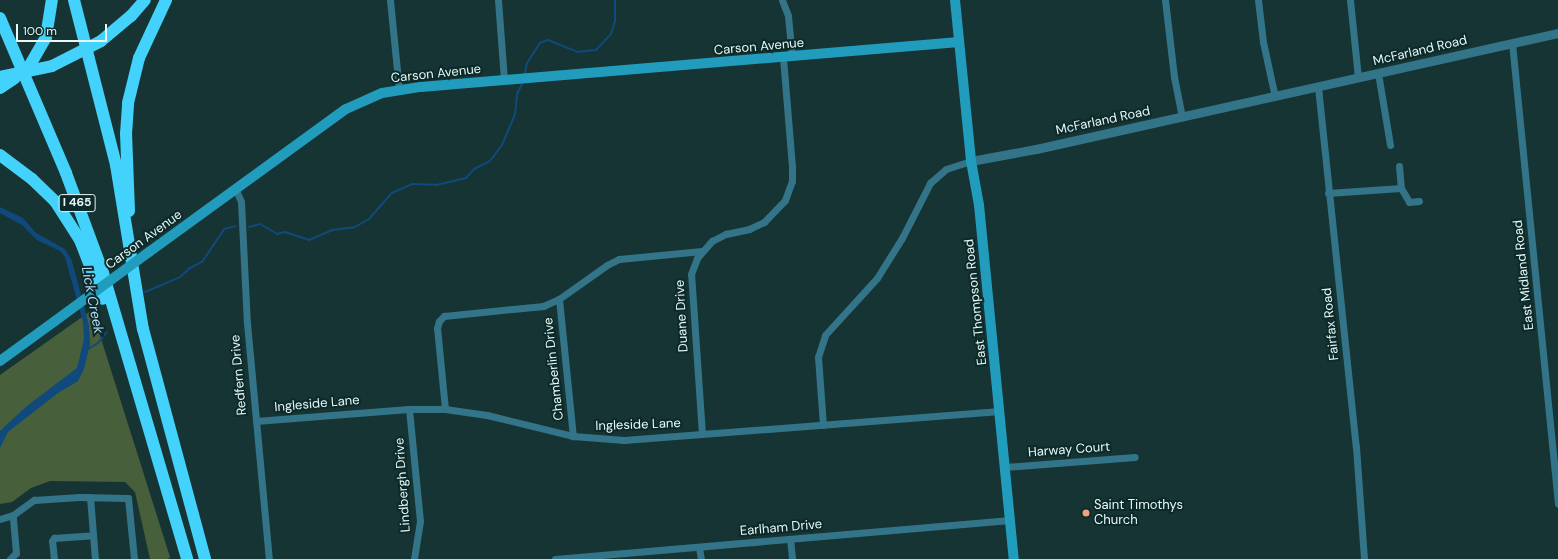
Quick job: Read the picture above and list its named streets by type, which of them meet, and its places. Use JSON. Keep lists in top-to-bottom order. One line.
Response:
{"streets":{"highway":["I 465"],"main road":["Carson Avenue","East Thompson Road"],"street":["McFarland Road","East Midland Road","Duane Drive","Fairfax Road","Chamberlin Drive","Redfern Drive","Ingleside Lane","Harway Court","Lindbergh Drive","Earlham Drive"]},"crossings":[["Carson Avenue","East Thompson Road"],["Carson Avenue","Duane Drive"],["Carson Avenue","Redfern Drive"],["McFarland Road","East Midland Road"],["McFarland Road","East Thompson Road"],["McFarland Road","Fairfax Road"],["McFarland Road","Ingleside Lane"],["East Thompson Road","Ingleside Lane"],["East Thompson Road","Harway Court"],["East Thompson Road","Earlham Drive"],["Duane Drive","Ingleside Lane"],["Chamberlin Drive","Ingleside Lane"],["Redfern Drive","Ingleside Lane"],["Ingleside Lane","Lindbergh Drive"]],"water":["Lick Creek"],"places":["Saint Timothys Church"],"scale_bar":"100 m"}
